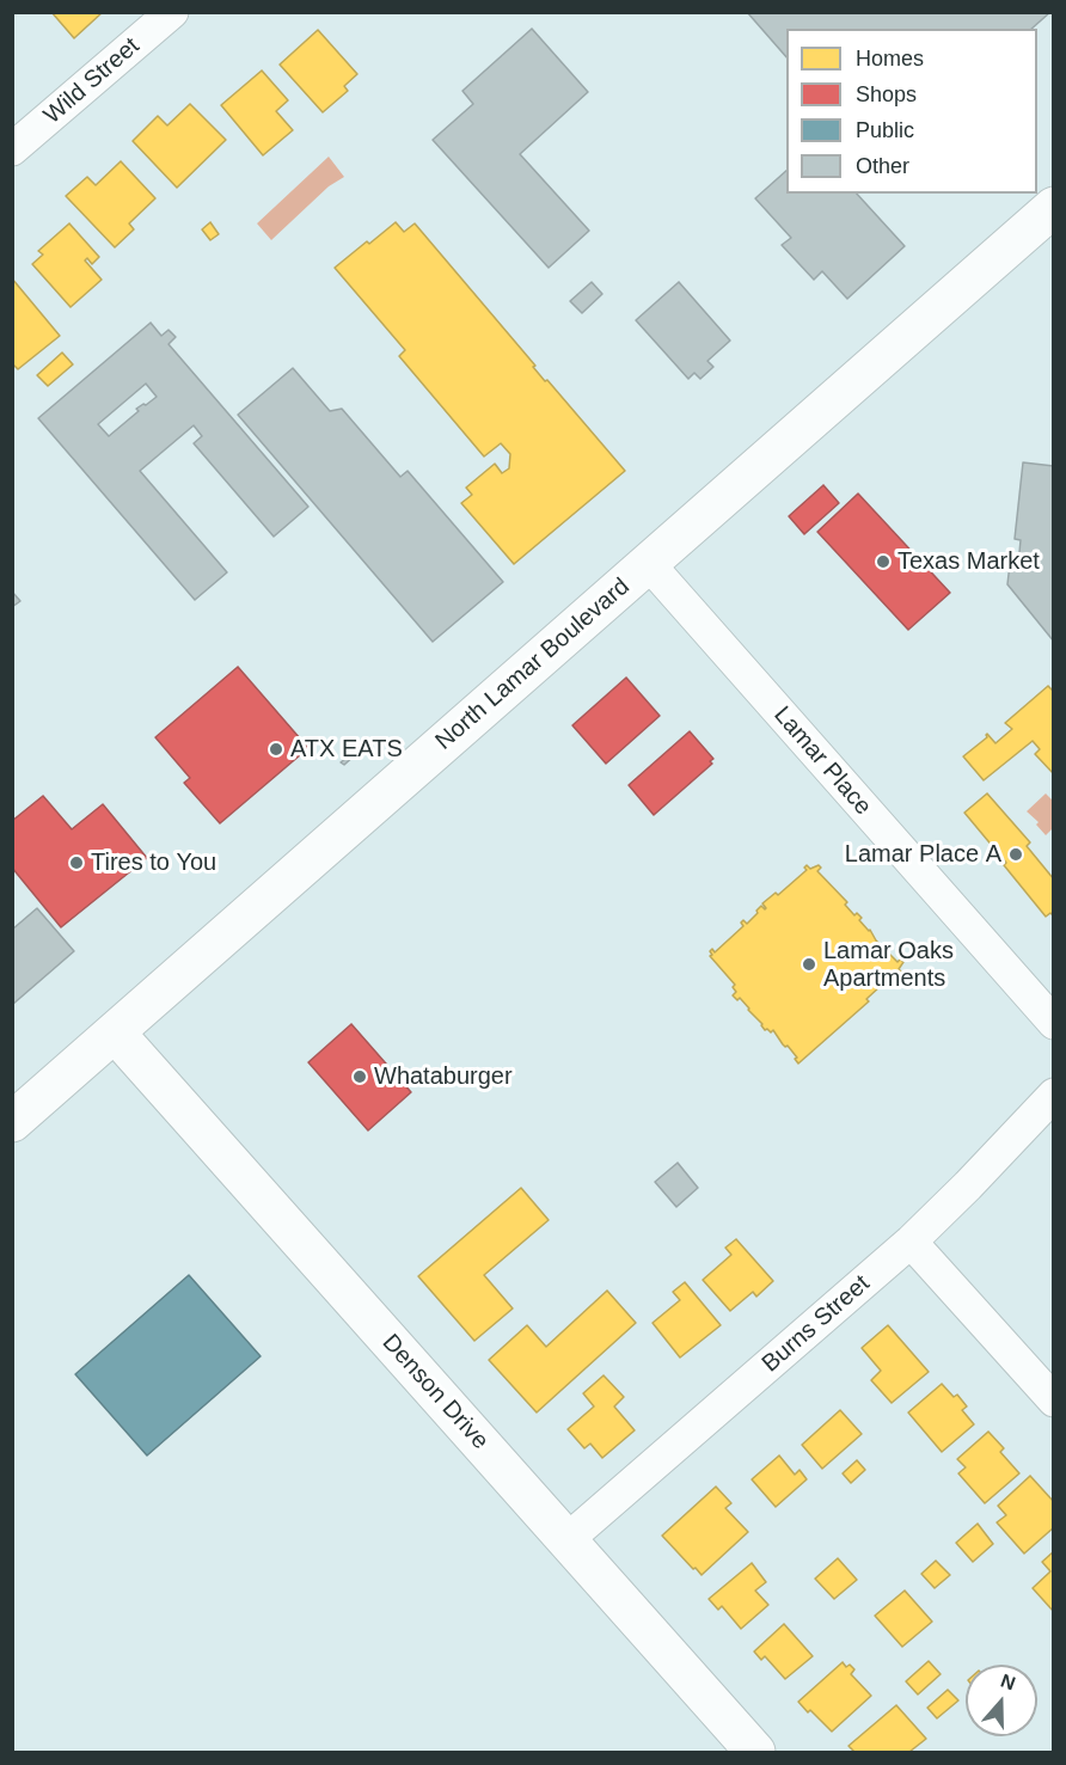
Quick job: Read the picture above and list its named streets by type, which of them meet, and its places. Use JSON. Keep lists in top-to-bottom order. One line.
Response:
{"streets":{"main road":["North Lamar Boulevard","Denson Drive"],"street":["Wild Street","Lamar Place","Burns Street"]},"crossings":[["North Lamar Boulevard","Lamar Place"],["North Lamar Boulevard","Denson Drive"],["Burns Street","Denson Drive"]],"places":["Texas Market","ATX EATS","Lamar Place A","Tires to You","Lamar Oaks Apartments","Whataburger"],"legend":["Homes","Shops","Public","Other"],"north":"top"}
